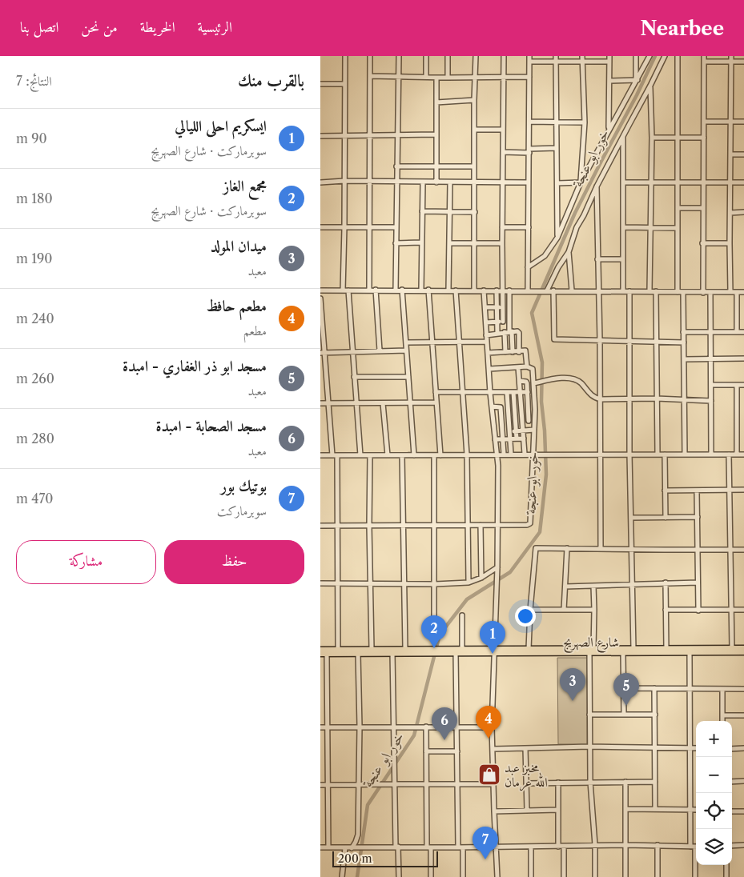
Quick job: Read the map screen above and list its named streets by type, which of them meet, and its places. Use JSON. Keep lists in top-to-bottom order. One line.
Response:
{"streets":{"main road":["شارع الصهريج"]},"water":["خور ابو عنجة"],"places":{"shop":["مخبز عبد الله عرمان"]},"scale_bar":"200 m","page":{"header":"Nearbee","nav":["الرئيسية","الخريطة","من نحن","اتصل بنا"],"heading":["بالقرب منك","النتائج: 7"],"list":[{"mark":"1","name":"ايسكريم احلى الليالي","note":"سوبرماركت · شارع الصهريج","value":"90 m"},{"mark":"2","name":"مجمع الغاز","note":"سوبرماركت · شارع الصهريج","value":"180 m"},{"mark":"3","name":"ميدان المولد","note":"معبد","value":"190 m"},{"mark":"4","name":"مطعم حافظ","note":"مطعم","value":"240 m"},{"mark":"5","name":"مسجد ابو ذر الغفاري - امبدة","note":"معبد","value":"260 m"},{"mark":"6","name":"مسجد الصحابة - امبدة","note":"معبد","value":"280 m"},{"mark":"7","name":"بوتيك بور","note":"سوبرماركت","value":"470 m"}],"buttons":["حفظ","مشاركة"],"pins":["2","1","3","5","4","6","7"],"map_buttons":["+","−"],"scale":"200 m"}}
